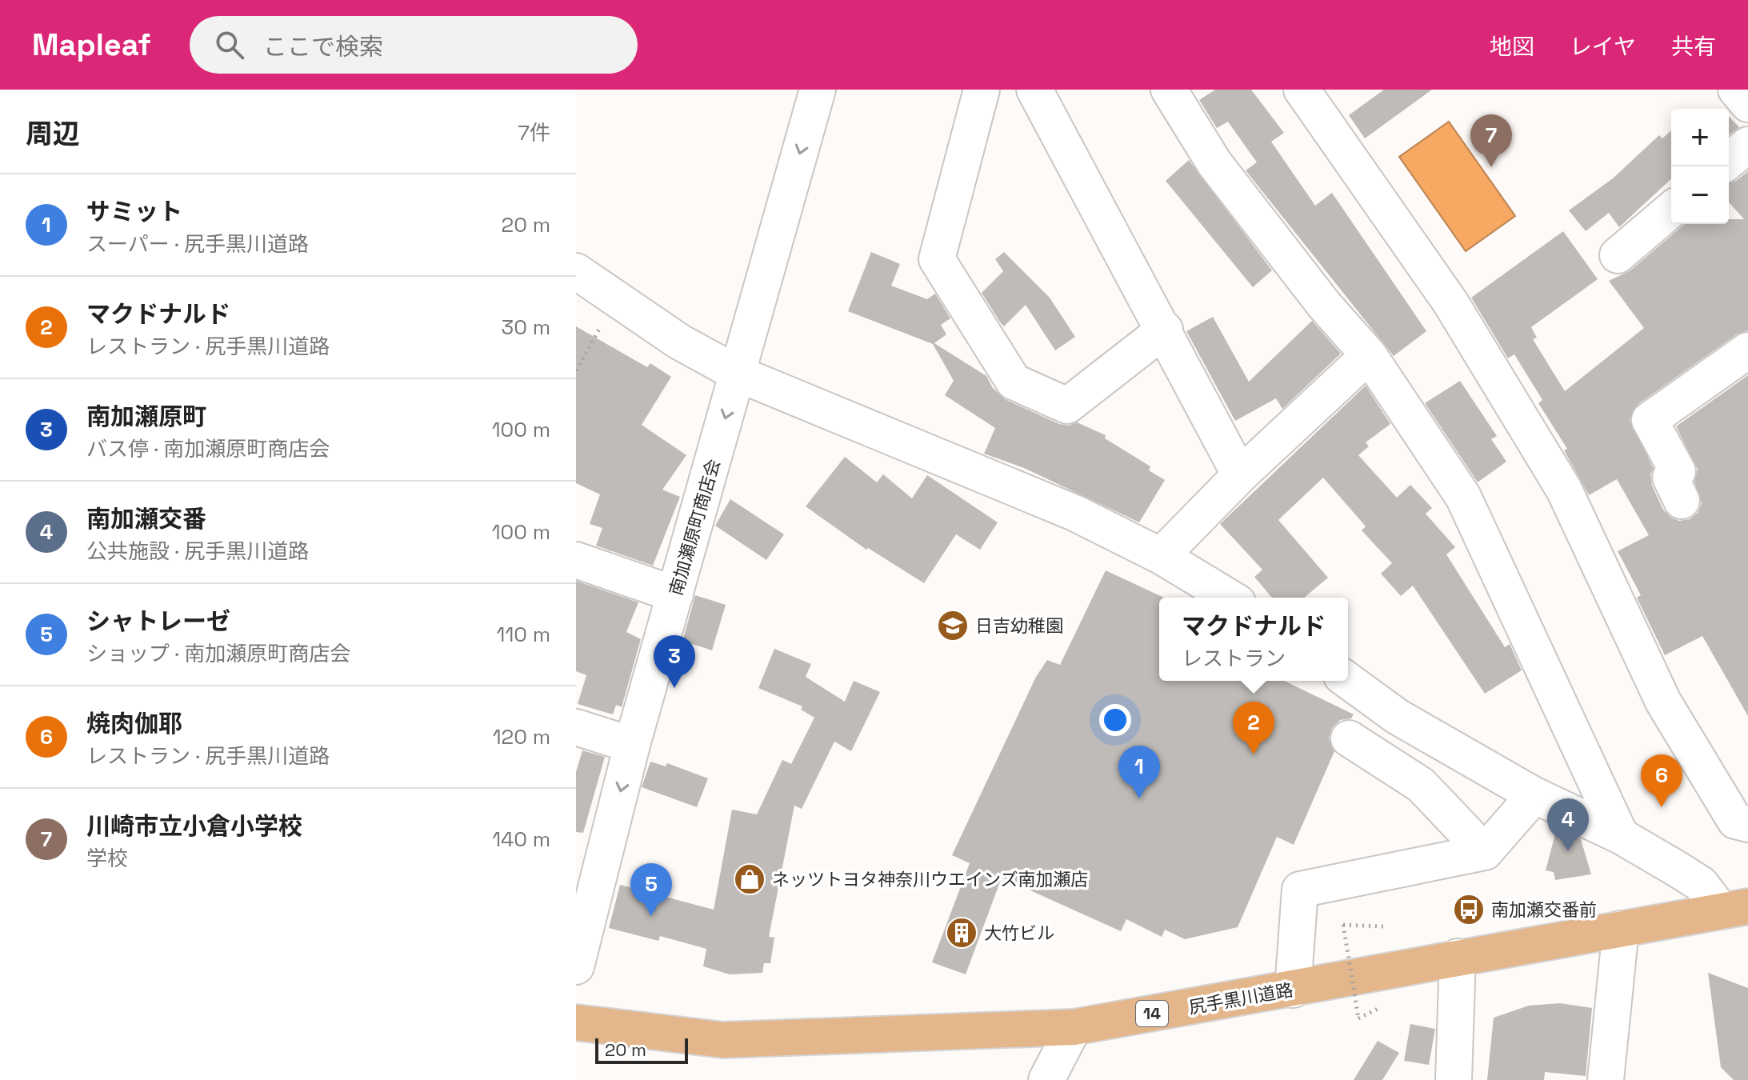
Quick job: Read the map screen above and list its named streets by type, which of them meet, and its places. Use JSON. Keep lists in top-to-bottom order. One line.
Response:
{"streets":{"main road":["尻手黒川道路","14"],"street":["南加瀬原町商店会"]},"one_way":["南加瀬原町商店会"],"places":{"school or university":["日吉幼稚園"],"shop":["ネッツトヨタ神奈川ウエインズ南加瀬店"],"bus stop":["南加瀬交番前"],"building":["大竹ビル"]},"scale_bar":"20 m","page":{"header":"Mapleaf","search":"ここで検索","nav":["地図","レイヤ","共有"],"heading":["周辺","7件"],"map_buttons":["+","−"],"pins":["7","3","2","1","6","4","5"],"list":[{"mark":"1","name":"サミット","note":"スーパー · 尻手黒川道路","value":"20 m"},{"mark":"2","name":"マクドナルド","note":"レストラン · 尻手黒川道路","value":"30 m"},{"mark":"3","name":"南加瀬原町","note":"バス停 · 南加瀬原町商店会","value":"100 m"},{"mark":"4","name":"南加瀬交番","note":"公共施設 · 尻手黒川道路","value":"100 m"},{"mark":"5","name":"シャトレーゼ","note":"ショップ · 南加瀬原町商店会","value":"110 m"},{"mark":"6","name":"焼肉伽耶","note":"レストラン · 尻手黒川道路","value":"120 m"},{"mark":"7","name":"川崎市立小倉小学校","note":"学校","value":"140 m"}],"popup":["マクドナルド","レストラン"],"scale":"20 m"}}
